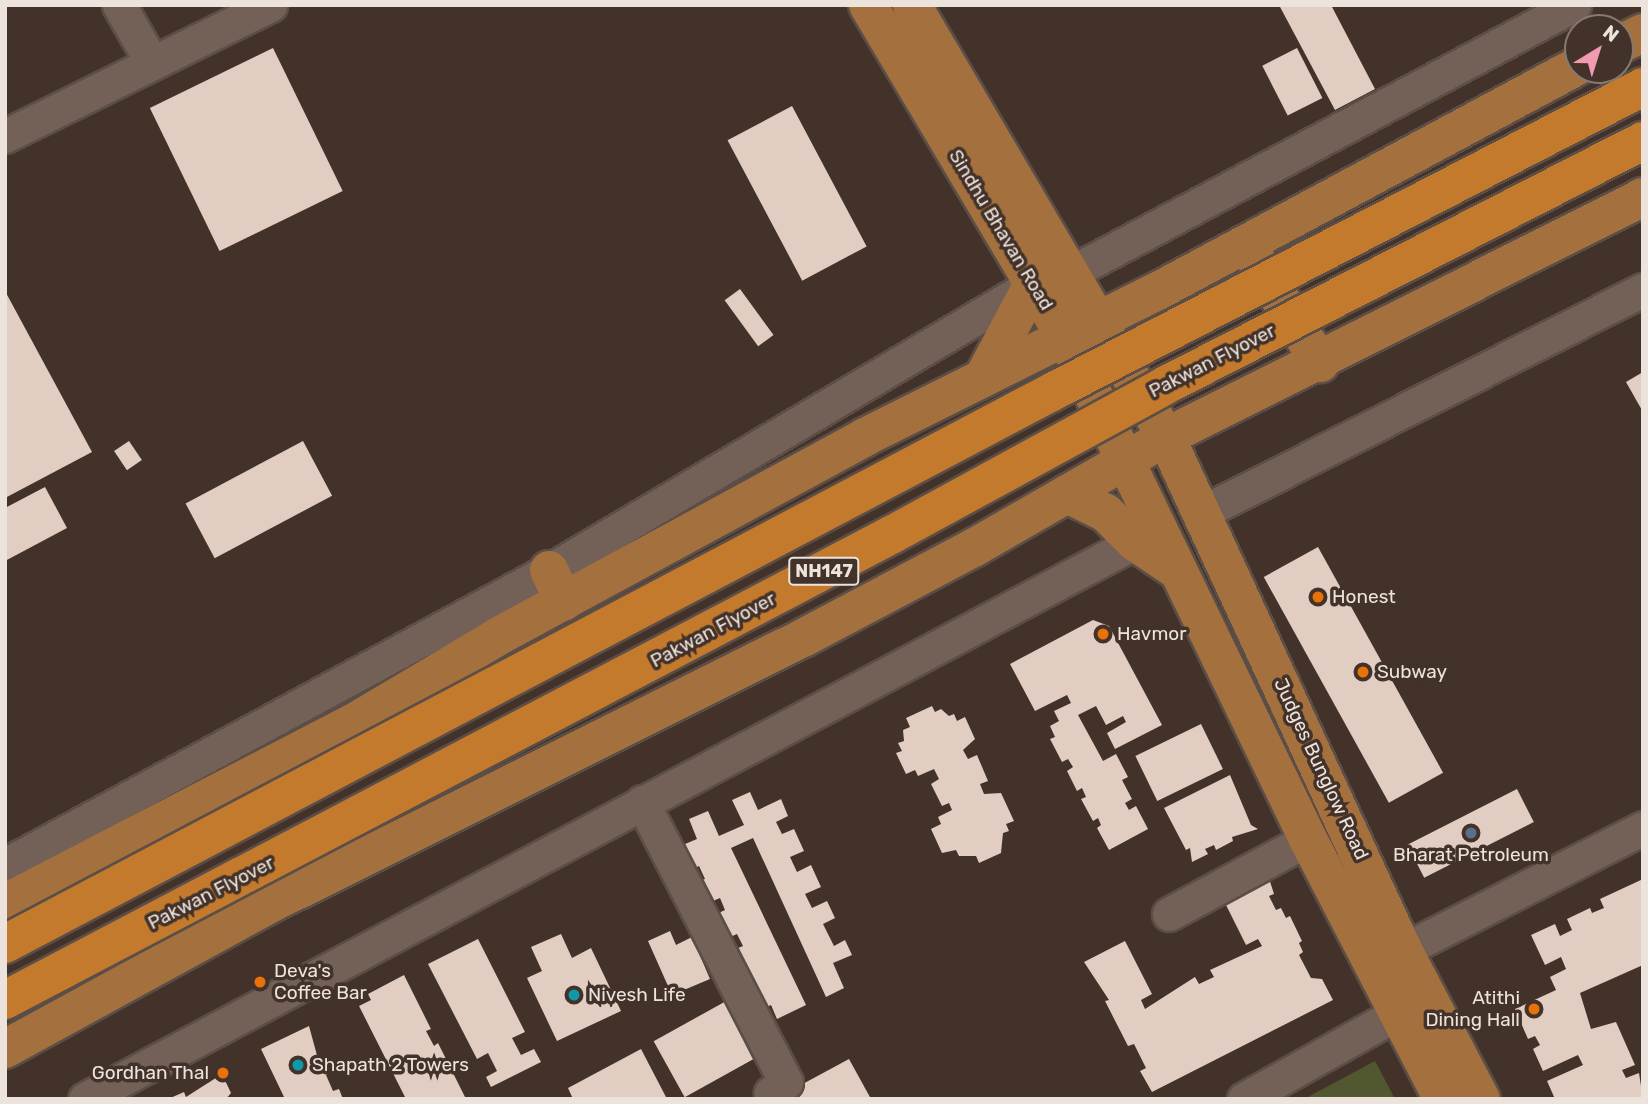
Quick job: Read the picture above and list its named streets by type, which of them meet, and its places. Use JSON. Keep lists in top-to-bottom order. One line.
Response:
{"streets":{"highway":["Pakwan Flyover","NH147"],"main road":["Sindhu Bhavan Road","Judges Bunglow Road"]},"crossings":[["Sindhu Bhavan Road","Judges Bunglow Road"]],"places":["Honest","Havmor","Subway","Bharat Petroleum","Deva's Coffee Bar","Nivesh Life","Atithi Dining Hall","Shapath 2 Towers","Gordhan Thal"],"north":"top right"}
